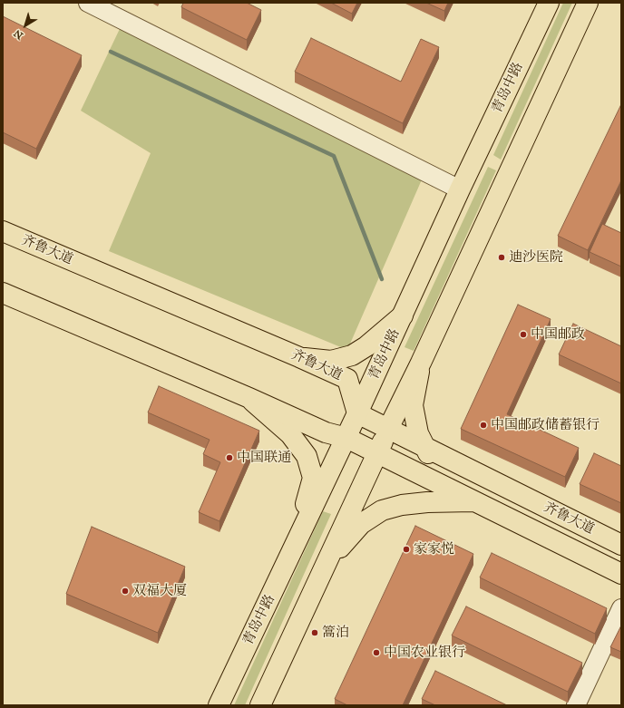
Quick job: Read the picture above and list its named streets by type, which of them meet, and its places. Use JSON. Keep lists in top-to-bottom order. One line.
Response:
{"streets":{"main road":["青岛中路","齐鲁大道"]},"crossings":[["青岛中路","齐鲁大道"]],"places":["迪沙医院","中国邮政","中国邮政储蓄银行","中国联通","家家悦","双福大厦","篙泊","中国农业银行"],"north":"bottom left"}
